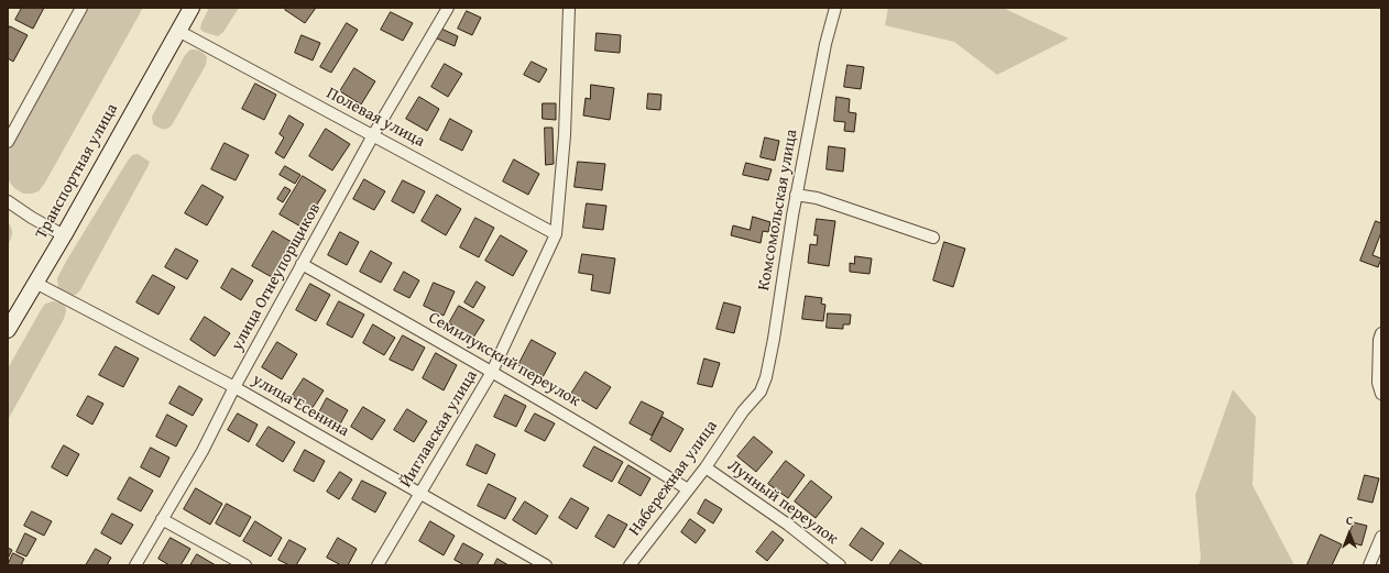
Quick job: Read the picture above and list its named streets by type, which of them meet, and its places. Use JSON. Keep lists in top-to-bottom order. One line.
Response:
{"streets":{"main road":["Транспортная улица"],"street":["Полевая улица","Комсомольская улица","улица Огнеупорщиков","Семилукский переулок","улица Есенина","Йиглавская улица","Набережная улица","Лунный переулок"]},"crossings":[["Полевая улица","Транспортная улица"],["Полевая улица","улица Огнеупорщиков"],["Полевая улица","Йиглавская улица"],["Транспортная улица","улица Есенина"],["Комсомольская улица","Набережная улица"],["улица Огнеупорщиков","Семилукский переулок"],["улица Огнеупорщиков","улица Есенина"],["Семилукский переулок","Йиглавская улица"],["Семилукский переулок","Набережная улица"],["улица Есенина","Йиглавская улица"],["Набережная улица","Лунный переулок"]],"north":"top"}
